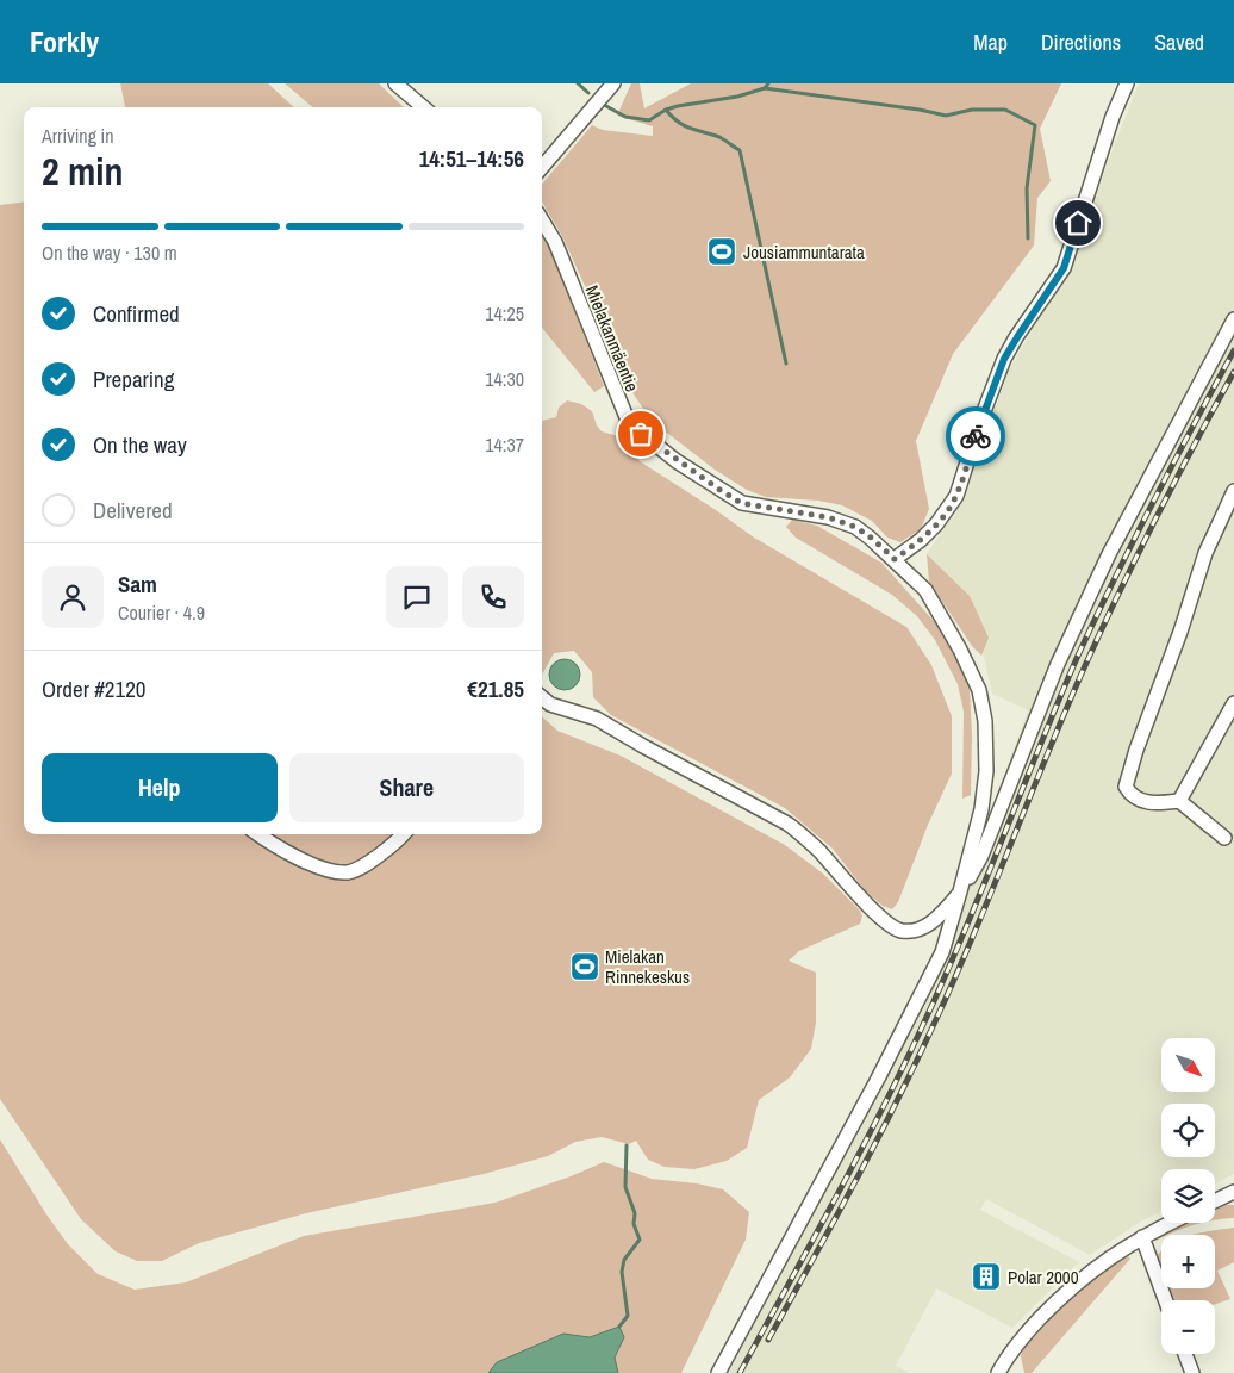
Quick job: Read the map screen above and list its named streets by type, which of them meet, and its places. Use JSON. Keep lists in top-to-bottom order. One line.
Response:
{"streets":{"street":["Mielakanmäentie"]},"places":{"sports":["Jousiammuntarata","Mielakan Rinnekeskus"],"building":["Polar 2000"]},"north":"bottom right","page":{"header":"Forkly","nav":["Map","Directions","Saved"],"heading":["2 min","Arriving in","14:51–14:56"],"panel":["Sam","Courier · 4.9","Order #2120","€21.85"],"bar":"On the way · 130 m","list":[["Confirmed","14:25"],["Preparing","14:30"],["On the way","14:37"],"Delivered"],"buttons":["Help","Share"],"map_buttons":["+","−"]}}
